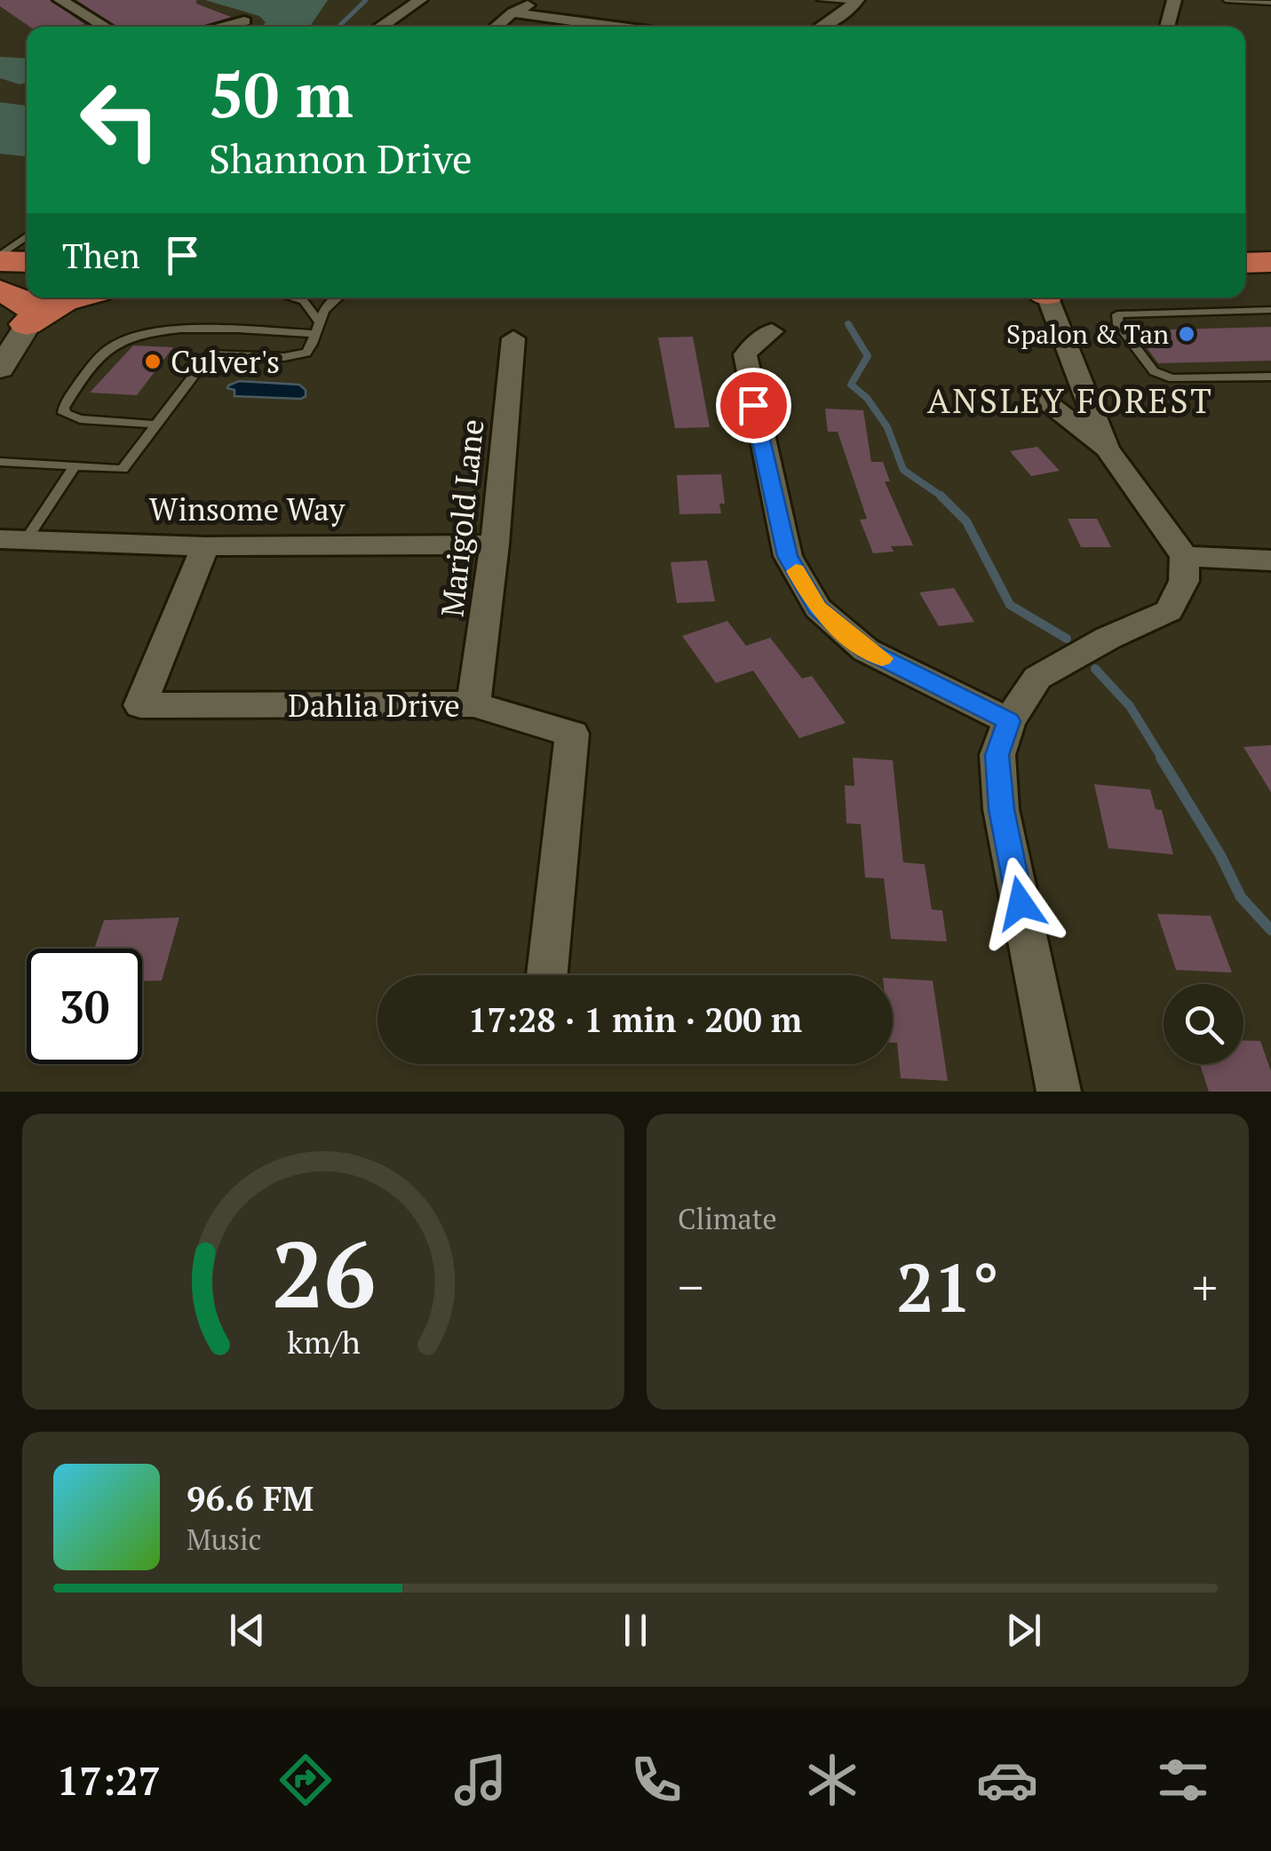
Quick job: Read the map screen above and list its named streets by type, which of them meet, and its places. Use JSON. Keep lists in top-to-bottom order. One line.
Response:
{"streets":{"street":["Winsome Way","Marigold Lane","Dahlia Drive"]},"crossings":[["Winsome Way","Marigold Lane"],["Winsome Way","Dahlia Drive"],["Marigold Lane","Dahlia Drive"]],"districts":["ANSLEY FOREST"],"places":["Spalon & Tan","Culver's"],"page":{"turn":["50 m","Shannon Drive"],"then":"Then","limit":"30","trip":"17:28 · 1 min · 200 m","tile":"Climate","heat":["−","21°","+"],"song":["96.6 FM","Music"],"tabs":"17:27","gauge":["26","km/h"]}}
